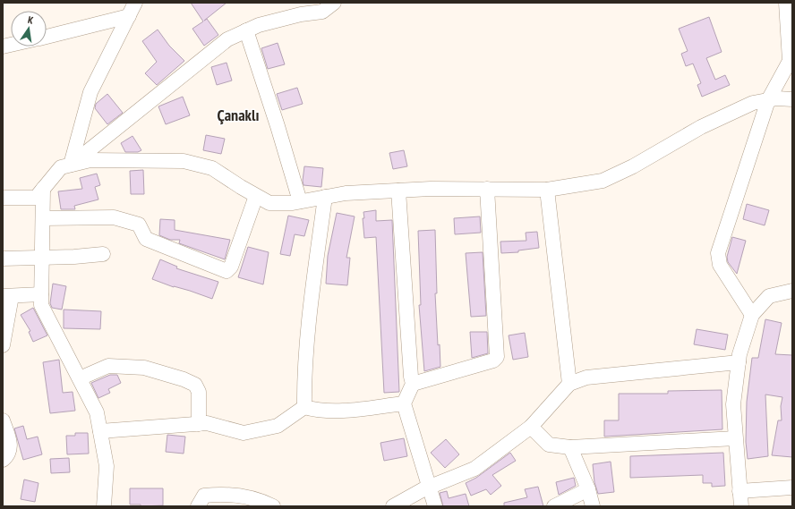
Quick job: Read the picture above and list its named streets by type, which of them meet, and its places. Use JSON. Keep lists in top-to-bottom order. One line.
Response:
{"districts":["Çanaklı"],"north":"top"}
